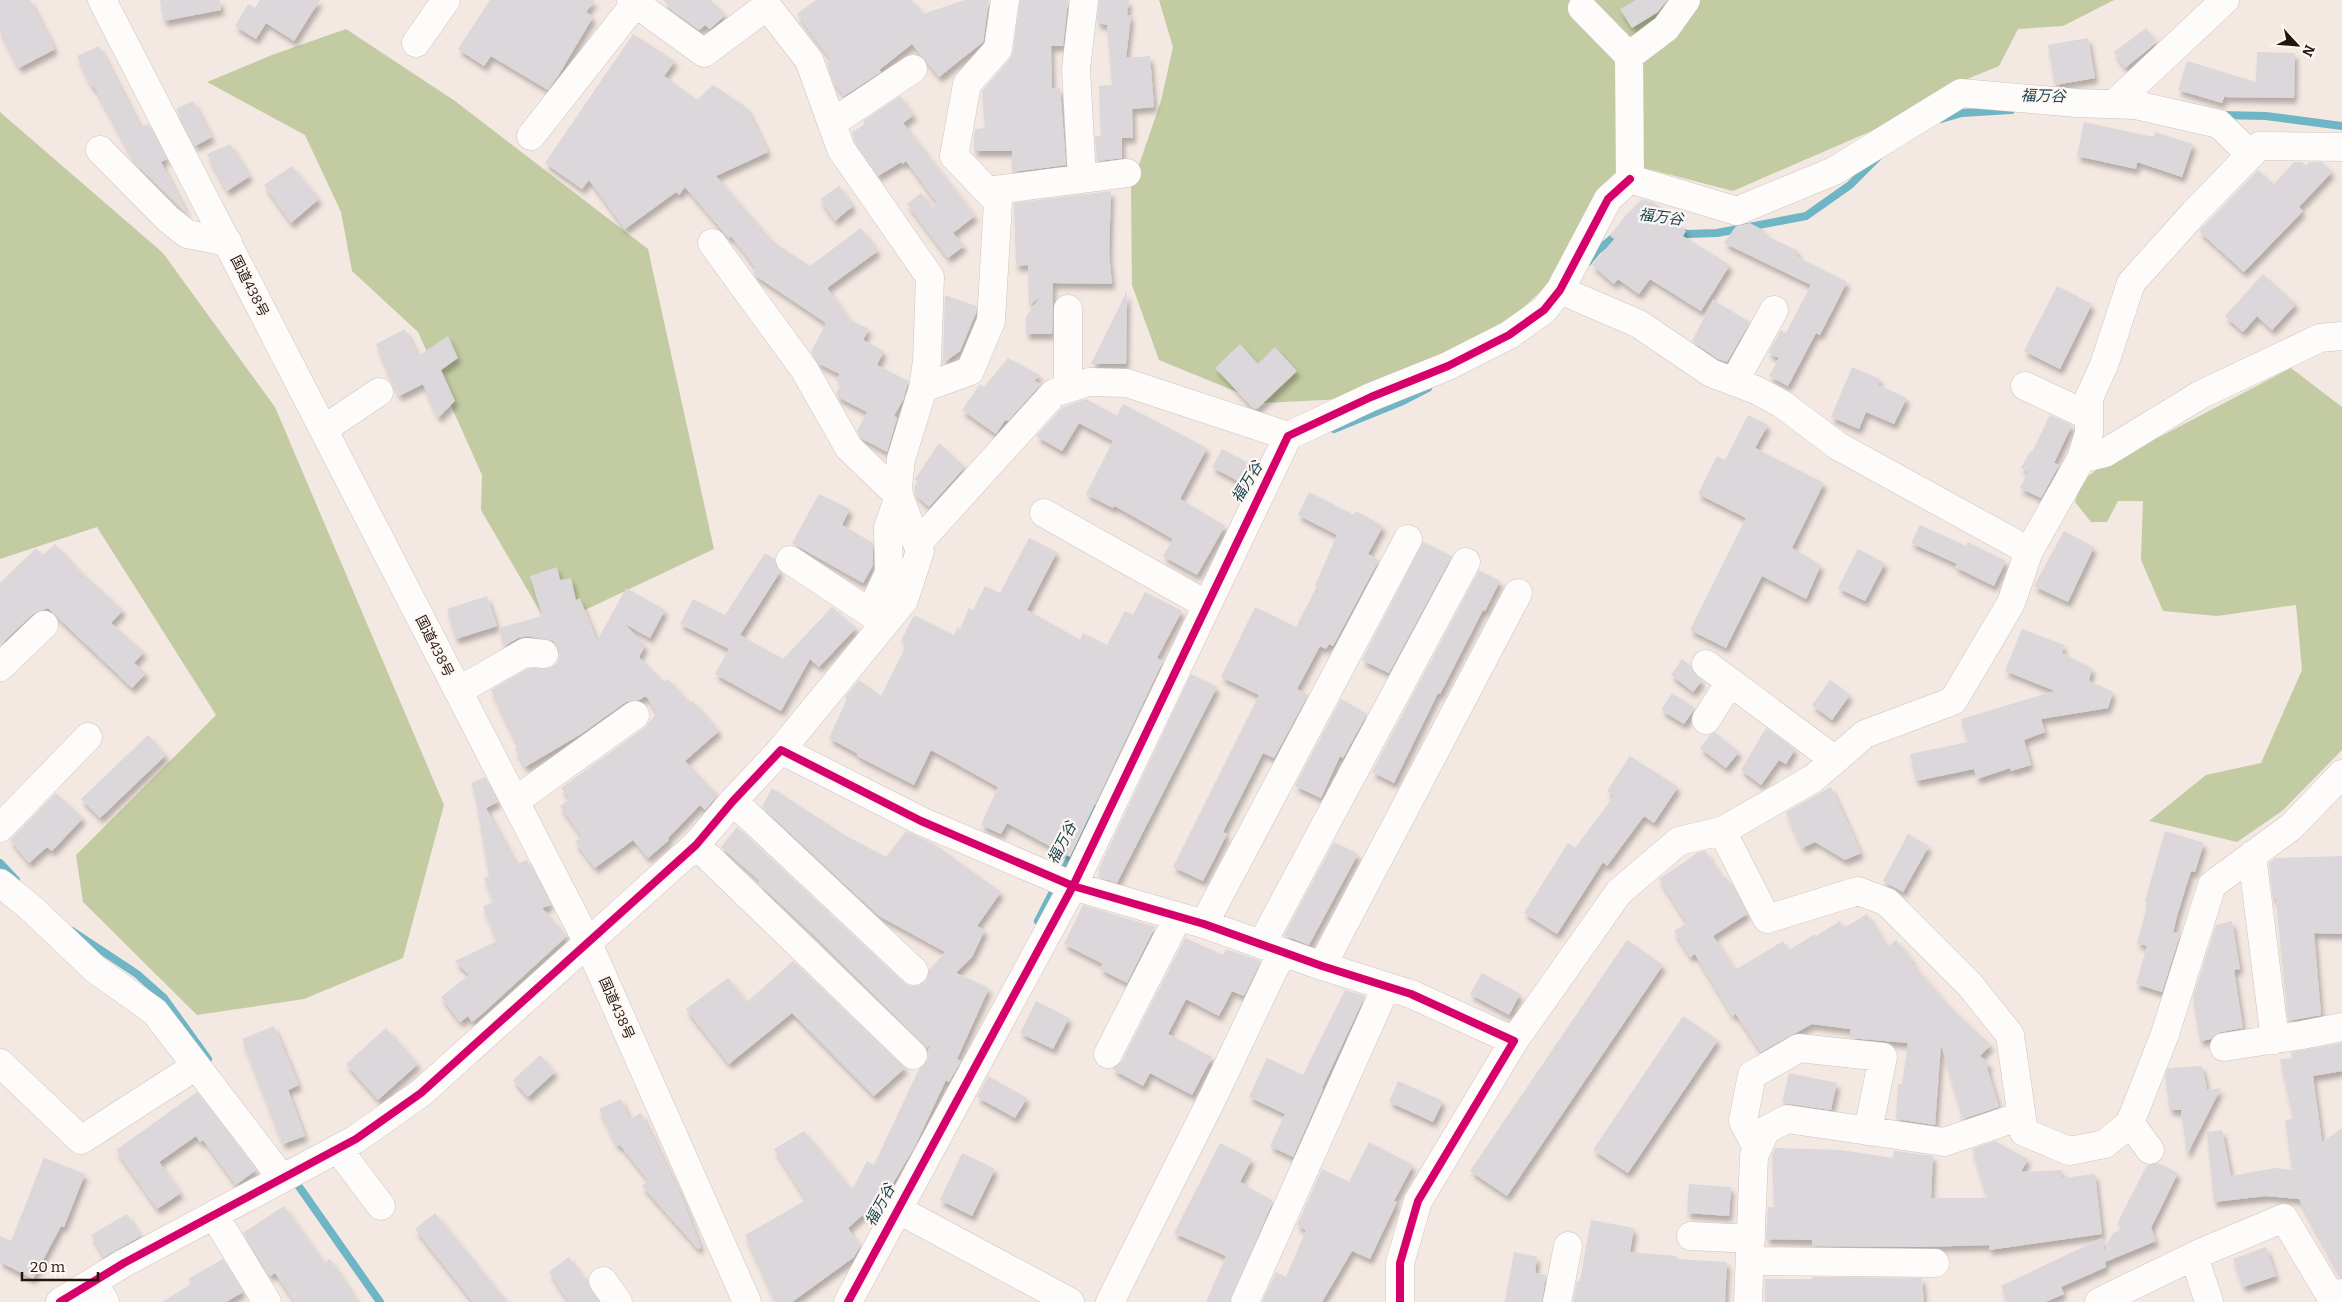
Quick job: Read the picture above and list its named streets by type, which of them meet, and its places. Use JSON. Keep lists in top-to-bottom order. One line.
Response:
{"streets":{"main road":["国道438号"]},"water":["福万谷"],"scale_bar":"20 m","north":"bottom right"}
